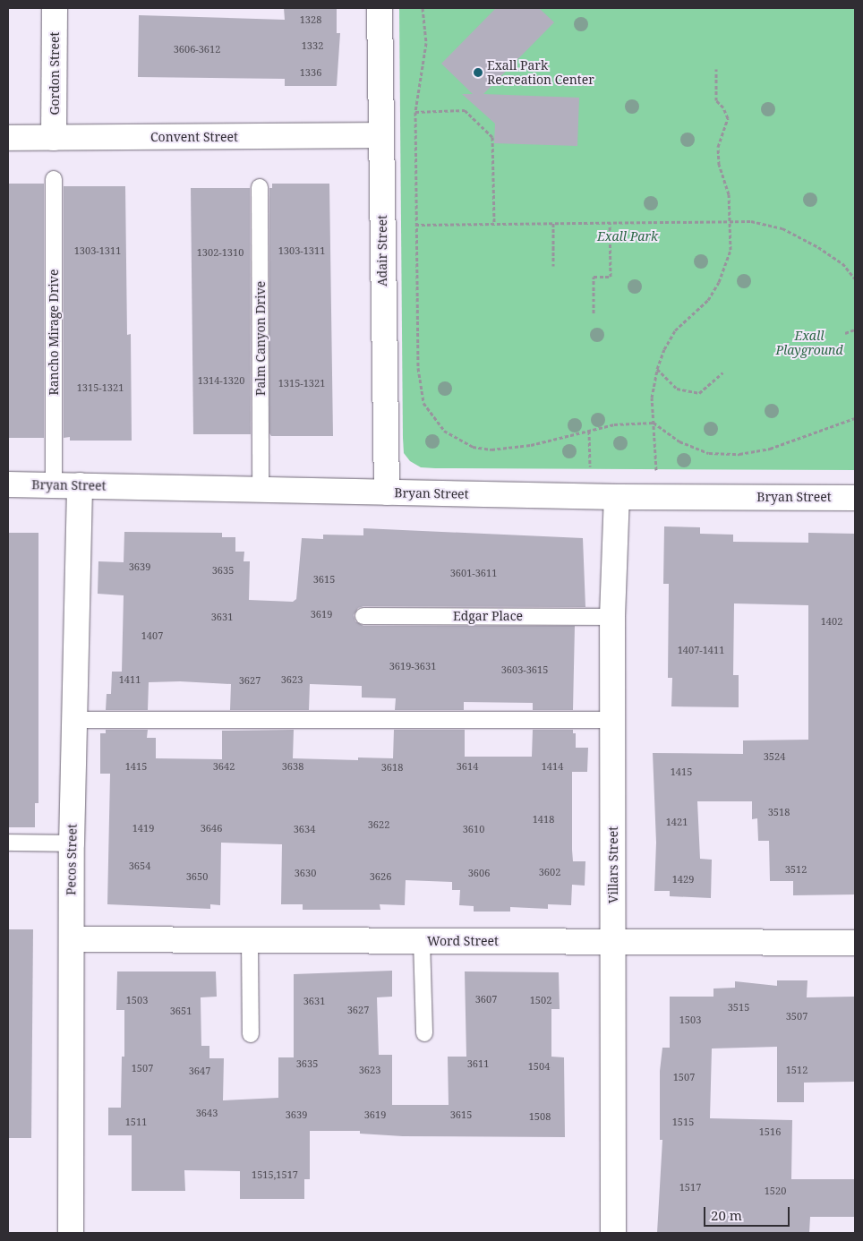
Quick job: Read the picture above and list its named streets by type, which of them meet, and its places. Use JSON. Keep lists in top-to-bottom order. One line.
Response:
{"streets":{"street":["Gordon Street","Convent Street","Adair Street","Bryan Street","Pecos Street","Villars Street","Word Street"],"lane":["Rancho Mirage Drive","Palm Canyon Drive","Edgar Place"]},"crossings":[["Gordon Street","Convent Street"],["Convent Street","Adair Street"],["Adair Street","Bryan Street"],["Rancho Mirage Drive","Bryan Street"],["Palm Canyon Drive","Bryan Street"],["Bryan Street","Pecos Street"],["Bryan Street","Villars Street"],["Edgar Place","Villars Street"],["Pecos Street","Word Street"],["Villars Street","Word Street"]],"parks":["Exall Park","Exall Playground"],"places":["Exall Park Recreation Center"],"house_numbers":["1328","1332","3606-3612","1336","1303-1311","1303-1311","1302-1310","1314-1320","1315-1321","1315-1321","3639","3635","3601-3611","3615","3619","3631","1402","1407","1407-1411","3619-3631","3603-3615","1411","3623","3627","3524","1415","3642","3638","3614","1414","3618","1415","3518","1418","1421","3622","1419","3646","3634","3610","3654","3512","3602","3630","3606","3650","3626","1429","3607","1503","1502","3631","3515","3627","3651","3507","1503","3635","3611","1504","1507","3623","1512","3647","1507","3643","3639","3619","3615","1508","1511","1515","1516","1515,1517","1517","1520"],"scale_bar":"20 m"}
